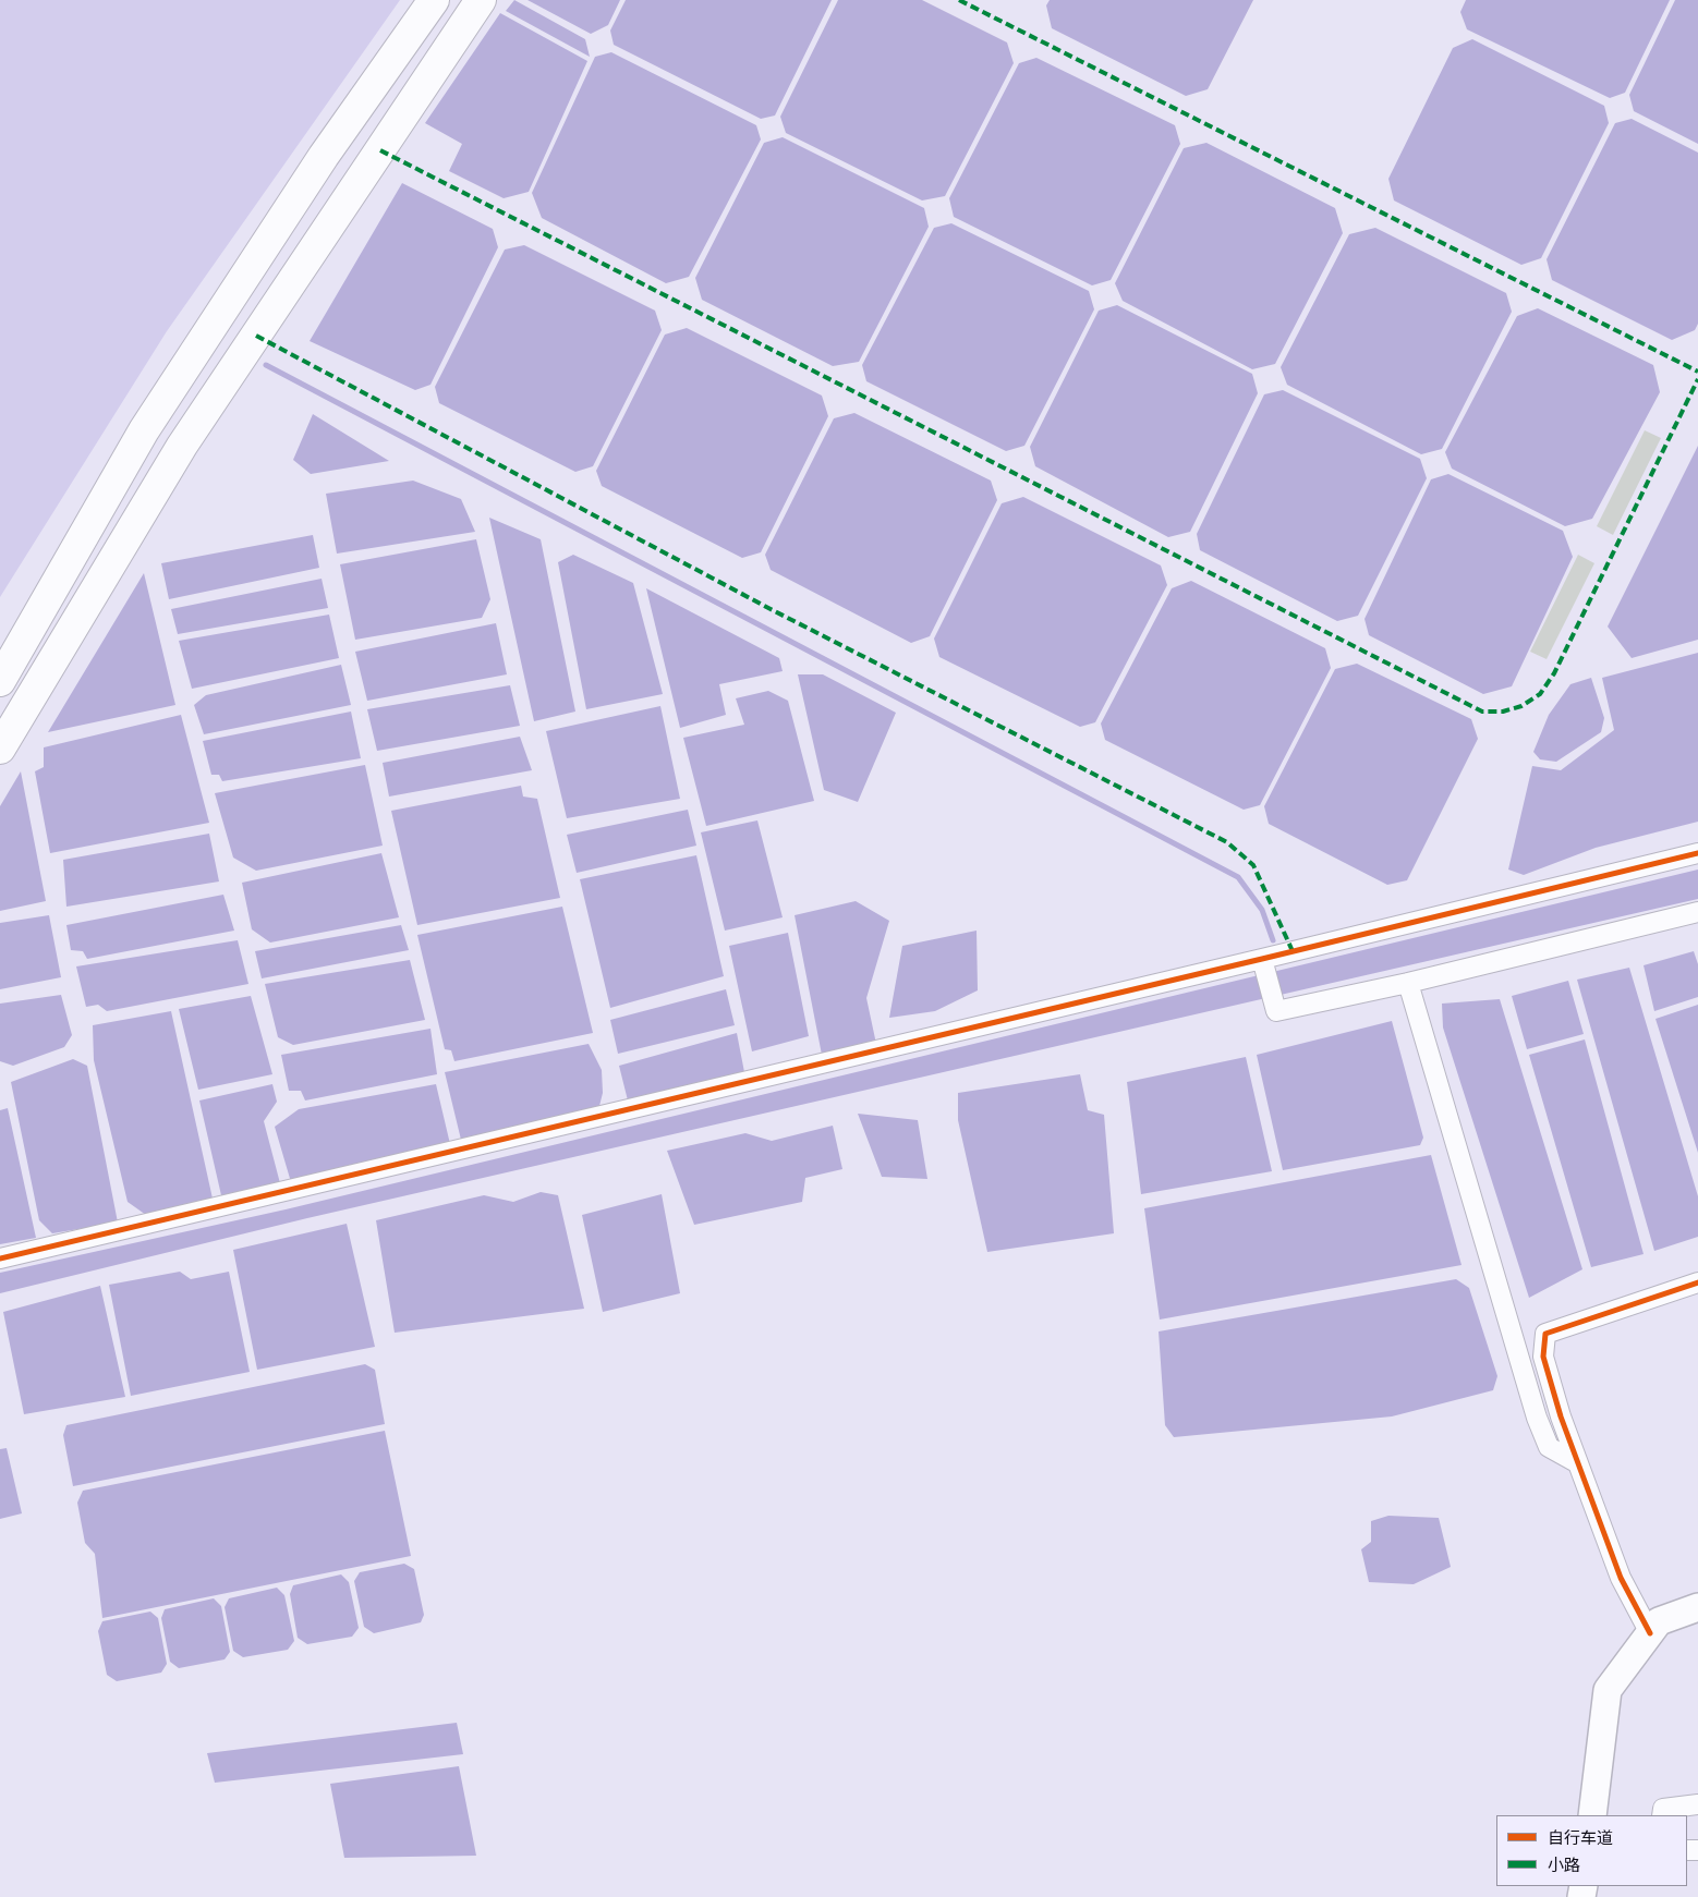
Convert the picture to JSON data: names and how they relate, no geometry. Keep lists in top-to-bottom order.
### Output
{
  "legend": ["自行车道", "小路"]
}
